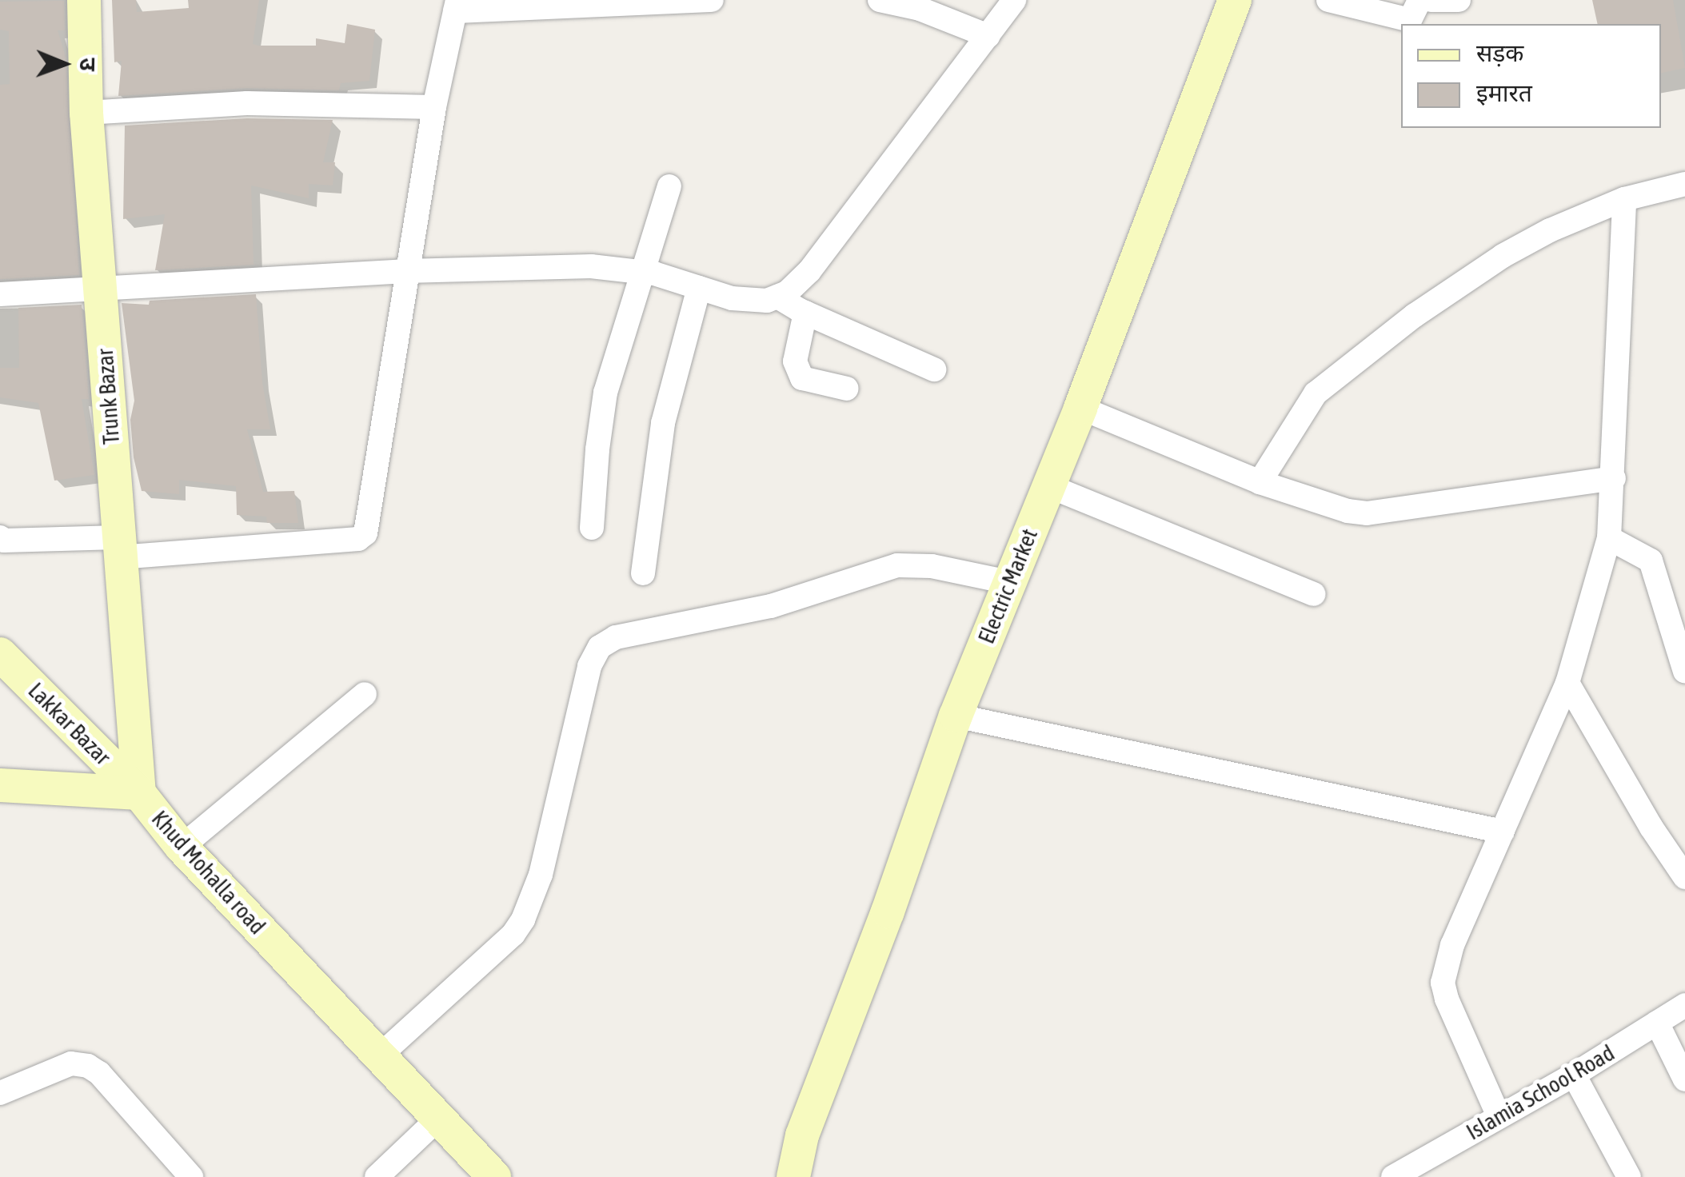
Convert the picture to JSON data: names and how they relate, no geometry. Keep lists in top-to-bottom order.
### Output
{
  "streets": {
    "street": [
      "Trunk Bazar",
      "Electric Market",
      "Lakkar Bazar",
      "Khud Mohalla road",
      "Islamia School Road"
    ]
  },
  "crossings": [
    ["Trunk Bazar", "Lakkar Bazar"],
    ["Trunk Bazar", "Khud Mohalla road"],
    ["Lakkar Bazar", "Khud Mohalla road"]
  ],
  "legend": ["सड़क", "इमारत"],
  "north": "right"
}
